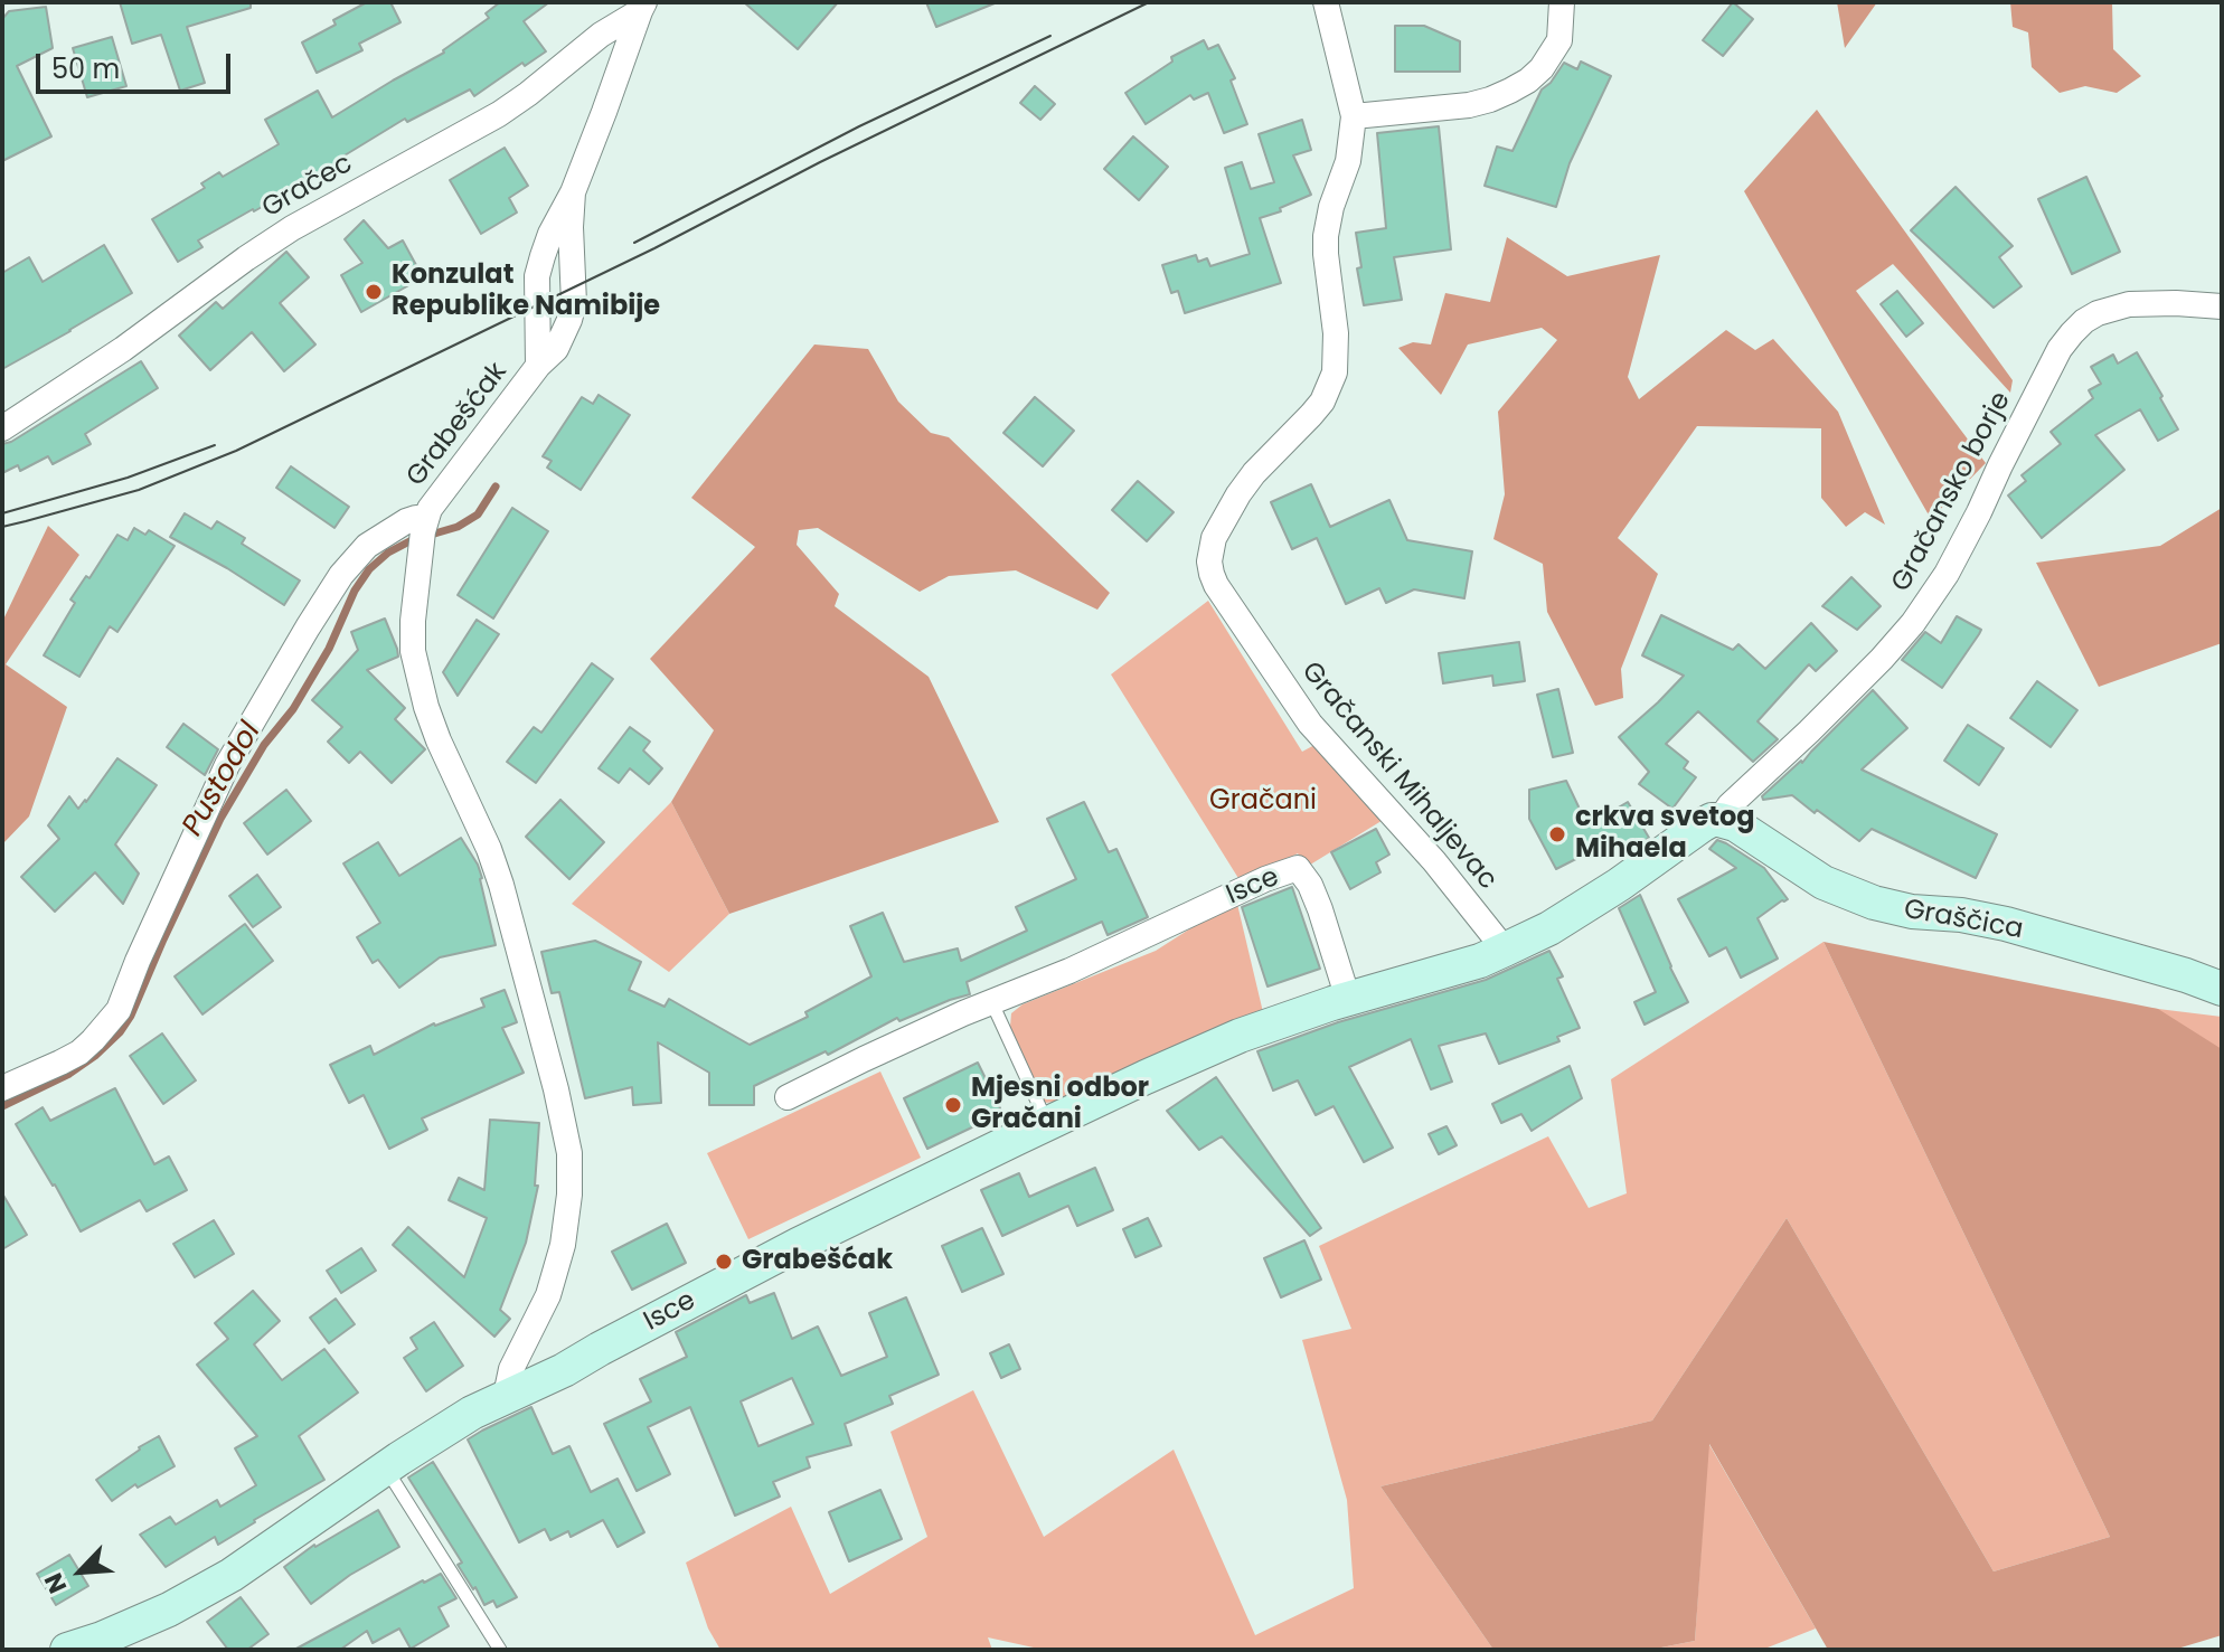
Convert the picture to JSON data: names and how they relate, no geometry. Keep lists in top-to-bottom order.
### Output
{
  "streets": {
    "street": [
      "Gračec",
      "Grabešćak",
      "Gračansko borje",
      "Gračanski Mihaljevac",
      "Isce",
      "Graščica"
    ]
  },
  "crossings": [
    ["Gračec", "Grabešćak"],
    ["Grabešćak", "Isce"],
    ["Gračansko borje", "Isce"],
    ["Gračansko borje", "Graščica"],
    ["Gračanski Mihaljevac", "Isce"],
    ["Isce", "Graščica"]
  ],
  "water": ["Pustodol"],
  "parks": ["Gračani"],
  "places": [
    "Konzulat Republike Namibije",
    "crkva svetog Mihaela",
    "Mjesni odbor Gračani",
    "Grabešćak"
  ],
  "scale_bar": "50 m",
  "north": "bottom left"
}
